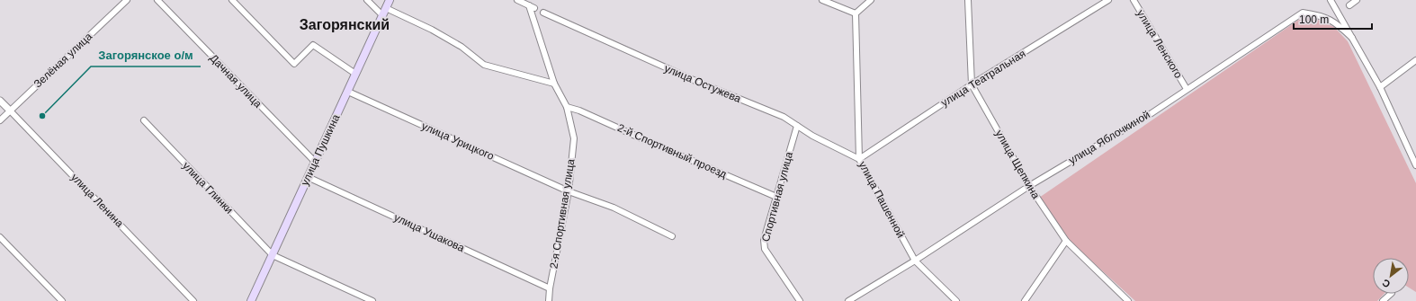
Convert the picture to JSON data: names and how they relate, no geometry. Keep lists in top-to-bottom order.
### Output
{
  "streets": {
    "main road": ["улица Пушкина"],
    "street": [
      "улица Ленского",
      "Зелёная улица",
      "улица Театральная",
      "Дачная улица",
      "улица Остужева",
      "улица Яблочкиной",
      "улица Урицкого",
      "2-й Спортивный проезд",
      "улица Щепкина",
      "улица Глинки",
      "Спортивная улица",
      "улица Пашенной",
      "улица Ленина",
      "2-я Спортивная улица",
      "улица Ушакова"
    ]
  },
  "crossings": [
    ["улица Ленского", "улица Яблочкиной"],
    ["Зелёная улица", "улица Ленина"],
    ["улица Театральная", "улица Остужева"],
    ["улица Театральная", "улица Щепкина"],
    ["улица Театральная", "улица Пашенной"],
    ["Дачная улица", "улица Пушкина"],
    ["улица Остужева", "Спортивная улица"],
    ["улица Остужева", "улица Пашенной"],
    ["улица Яблочкиной", "улица Щепкина"],
    ["улица Яблочкиной", "улица Пашенной"],
    ["улица Урицкого", "улица Пушкина"],
    ["улица Урицкого", "2-я Спортивная улица"],
    ["улица Пушкина", "улица Глинки"],
    ["улица Пушкина", "улица Ушакова"],
    ["2-й Спортивный проезд", "Спортивная улица"],
    ["2-й Спортивный проезд", "2-я Спортивная улица"],
    ["2-я Спортивная улица", "улица Ушакова"]
  ],
  "districts": ["Загорянский"],
  "places": ["Загорянское о/м"],
  "scale_bar": "100 m",
  "north": "bottom left"
}
